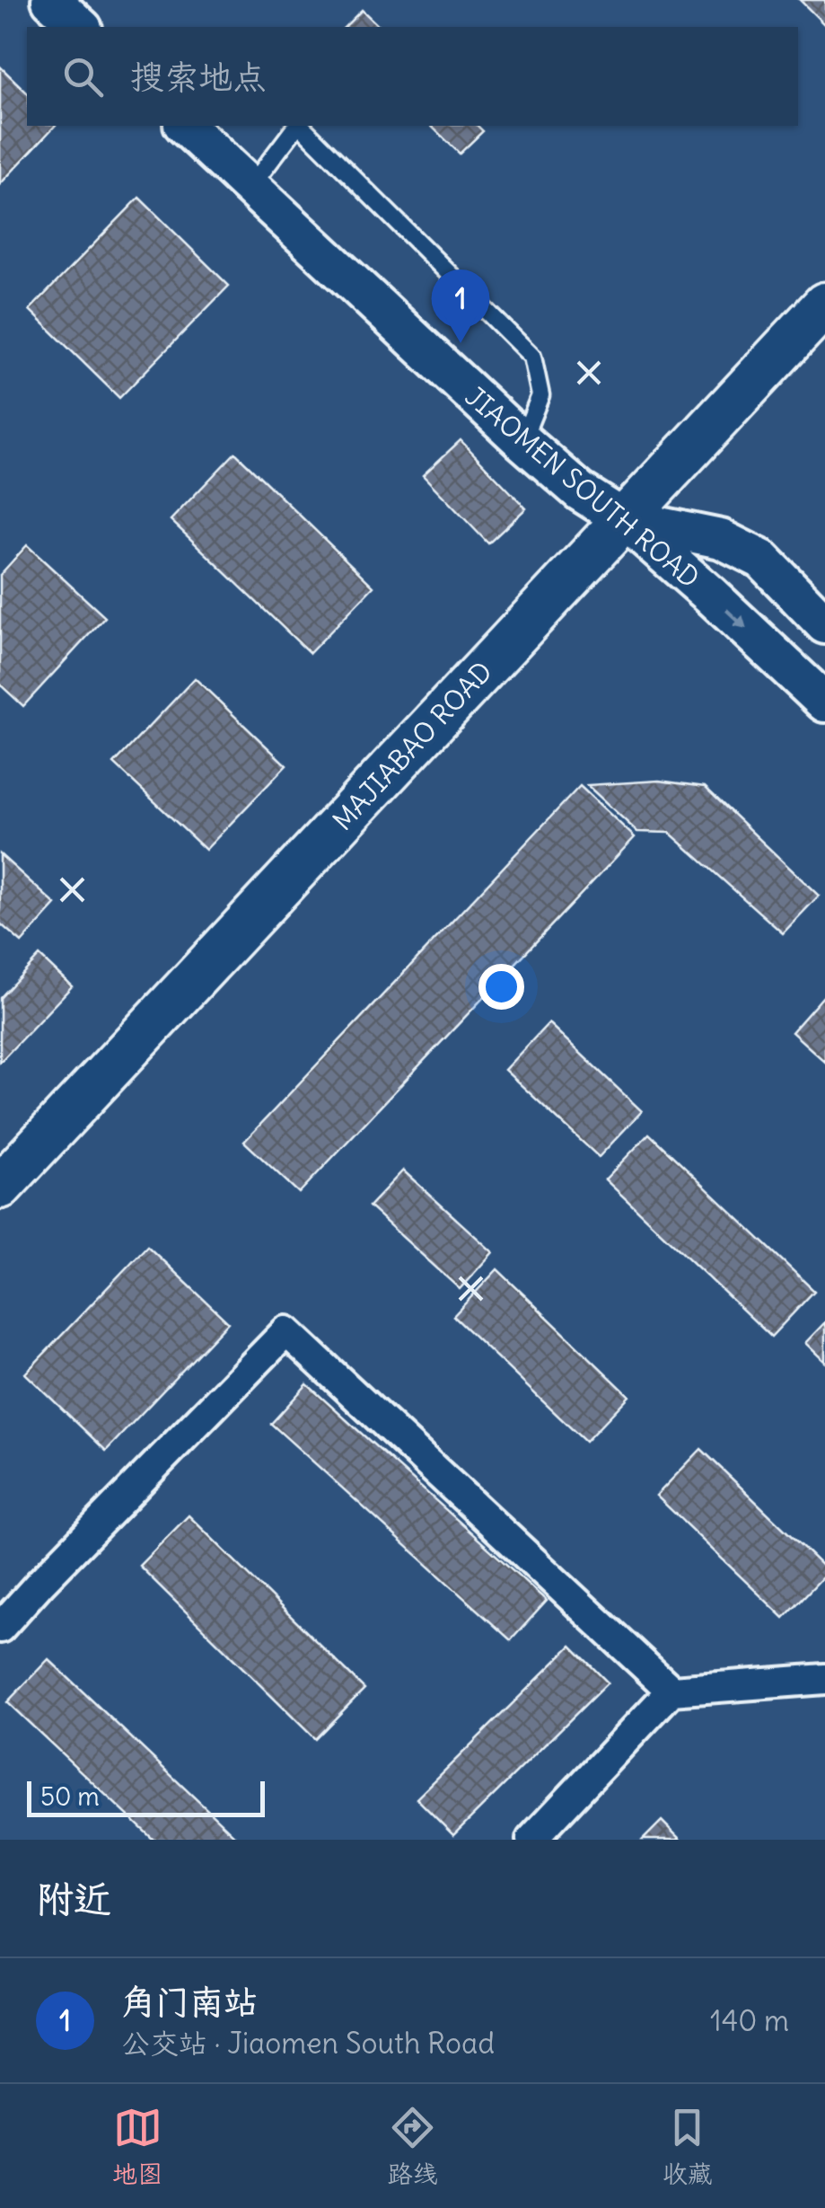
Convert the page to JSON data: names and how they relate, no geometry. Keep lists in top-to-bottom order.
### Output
{
  "streets": {
    "main road": ["MAJIABAO ROAD"],
    "street": ["JIAOMEN SOUTH ROAD"]
  },
  "crossings": [
    ["JIAOMEN SOUTH ROAD", "MAJIABAO ROAD"]
  ],
  "scale_bar": "50 m",
  "page": {
    "search": "搜索地点",
    "pins": "1",
    "scale": "50 m",
    "heading": "附近",
    "list": [
      {
        "mark": "1",
        "name": "角门南站",
        "note": "公交站 · Jiaomen South Road",
        "value": "140 m"
      }
    ],
    "nav": ["地图", "路线", "收藏"]
  }
}
